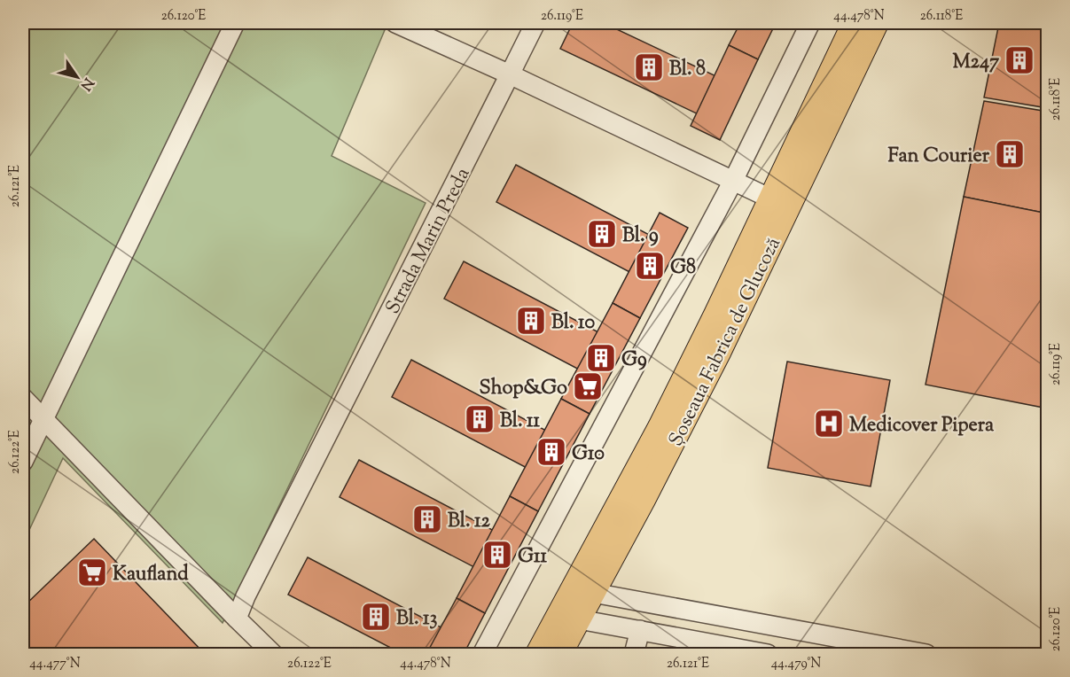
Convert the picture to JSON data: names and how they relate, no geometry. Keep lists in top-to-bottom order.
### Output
{
  "streets": {
    "main road": ["Șoseaua Fabrica de Glucoză"],
    "street": ["Strada Marin Preda"]
  },
  "places": {
    "building": [
      "M247",
      "Bl. 8",
      "Fan Courier",
      "Bl. 9",
      "G8",
      "Bl. 10",
      "G9",
      "Bl. 11",
      "G10",
      "Bl. 12",
      "G11",
      "Bl. 13"
    ],
    "supermarket": ["Shop&Go", "Kaufland"],
    "hospital": ["Medicover Pipera"]
  },
  "north": "bottom right",
  "coordinates": [
    "26.120°E",
    "26.119°E",
    "44.478°N",
    "26.118°E",
    "26.121°E",
    "26.122°E",
    "44.477°N",
    "44.479°N"
  ]
}
